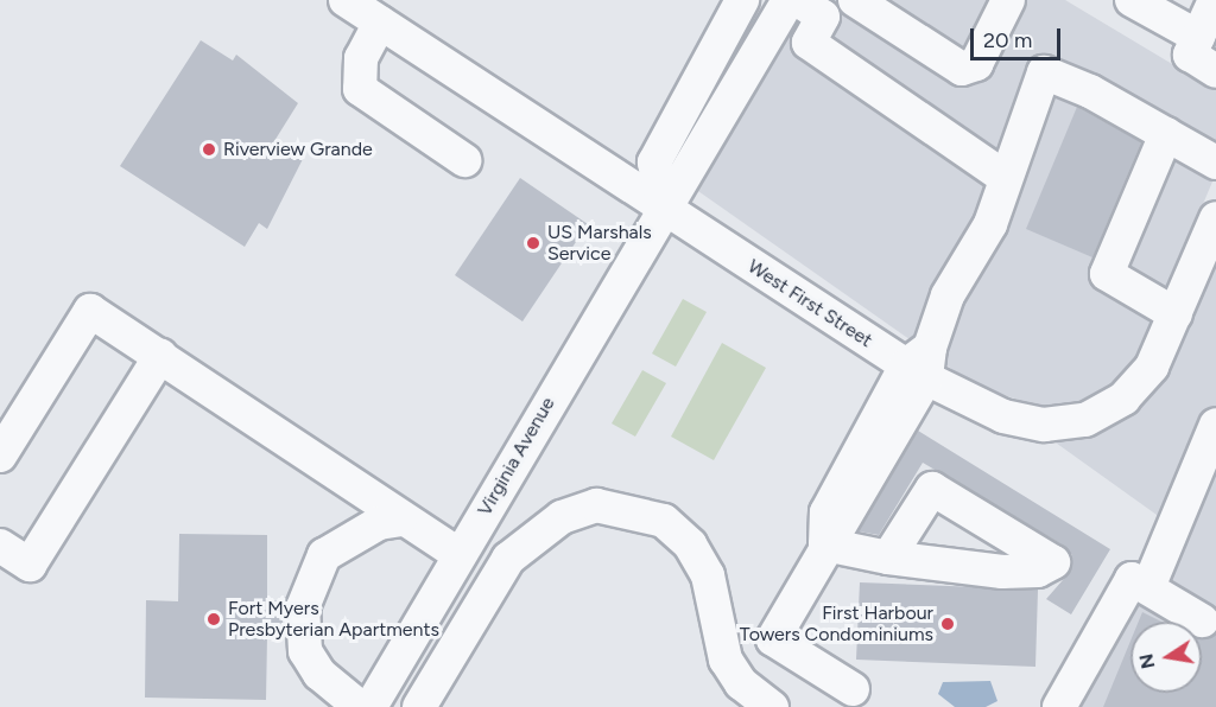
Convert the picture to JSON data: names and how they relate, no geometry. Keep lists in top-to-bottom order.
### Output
{
  "streets": {
    "street": ["West First Street", "Virginia Avenue"]
  },
  "crossings": [
    ["West First Street", "Virginia Avenue"]
  ],
  "places": [
    "Riverview Grande",
    "US Marshals Service",
    "Fort Myers Presbyterian Apartments",
    "First Harbour Towers Condominiums"
  ],
  "scale_bar": "20 m",
  "north": "left"
}
